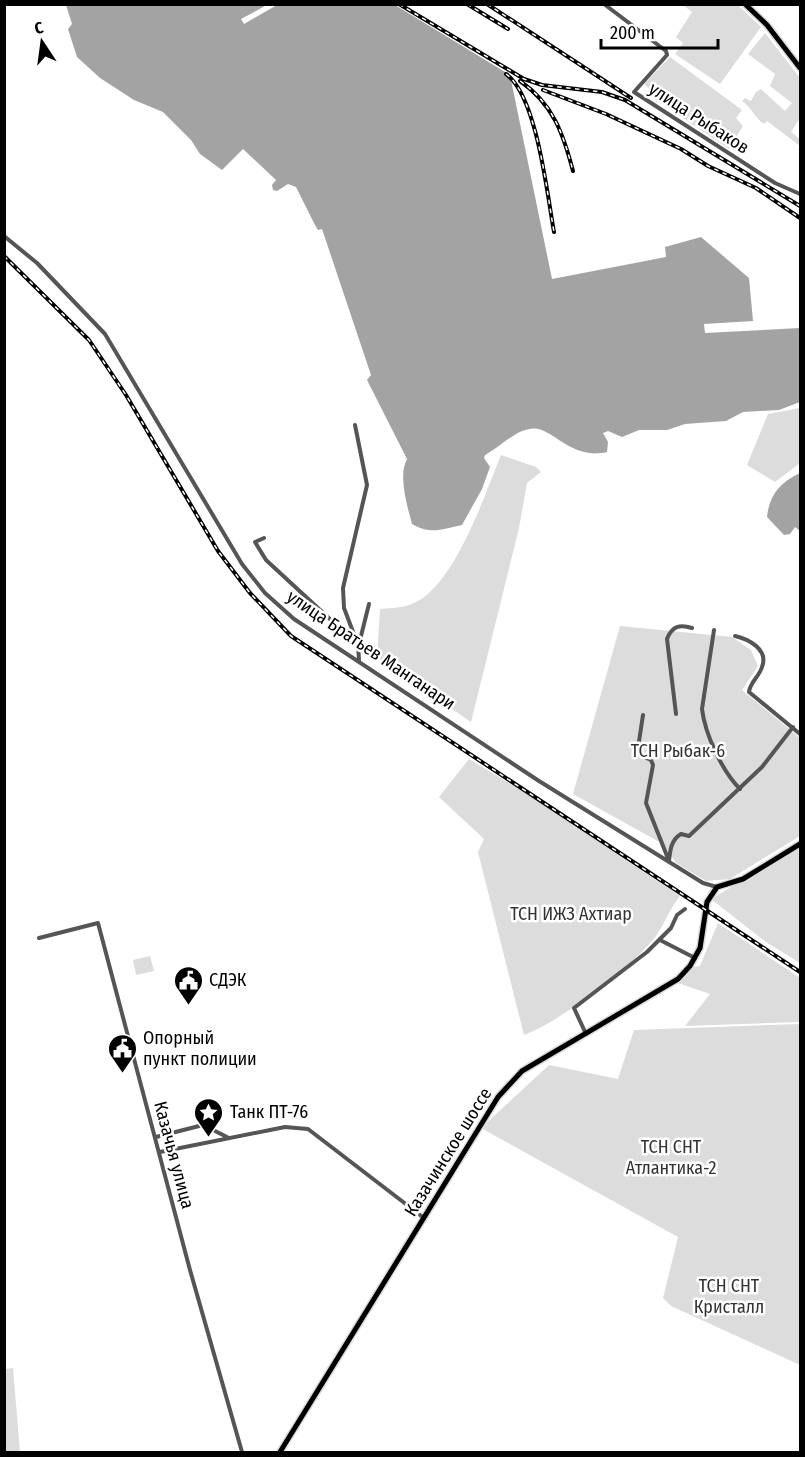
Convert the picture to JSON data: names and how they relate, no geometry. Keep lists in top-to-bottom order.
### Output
{
  "streets": {
    "main road": ["Казачинское шоссе"],
    "street": ["улица Рыбаков", "улица Братьев Манганари", "Казачья улица"]
  },
  "crossings": [
    ["улица Братьев Манганари", "Казачинское шоссе"]
  ],
  "parks": [
    "ТСН Рыбак-6",
    "ТСН ИЖЗ Ахтиар",
    "ТСН СНТ Атлантика-2",
    "ТСН СНТ Кристалл"
  ],
  "places": {
    "public building": ["СДЭК", "Опорный пункт полиции"],
    "place": ["Танк ПТ-76"]
  },
  "scale_bar": "200 m",
  "north": "top"
}
